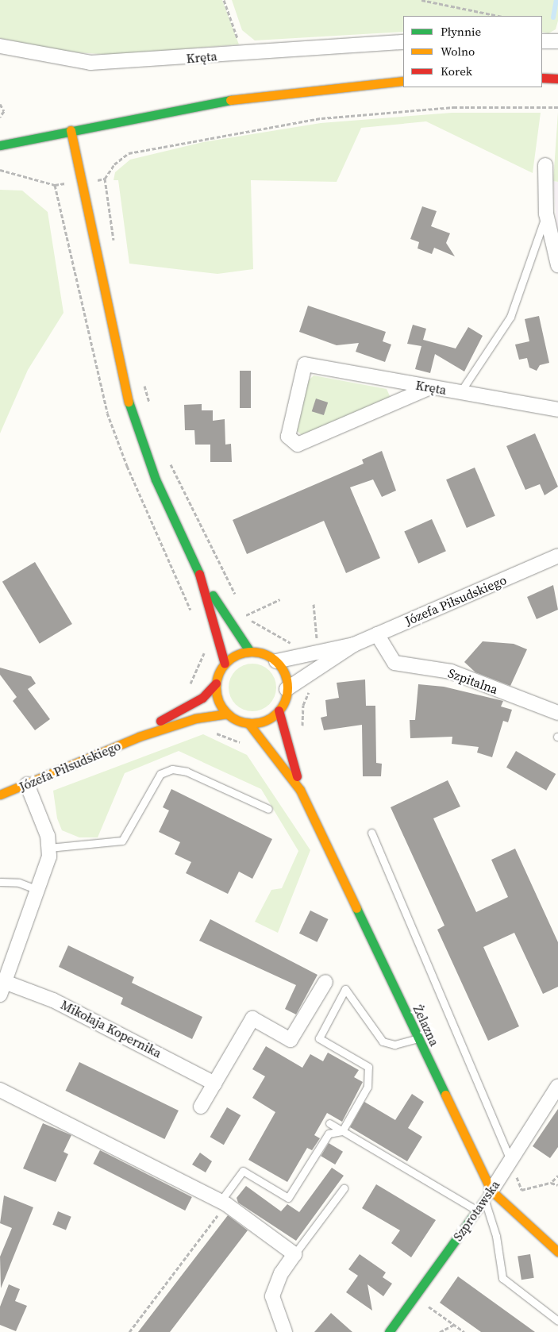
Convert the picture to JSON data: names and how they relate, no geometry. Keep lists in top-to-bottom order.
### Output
{
  "streets": {
    "street": [
      "Kręta",
      "Józefa Piłsudskiego",
      "Szpitalna",
      "Żelazna",
      "Mikołaja Kopernika",
      "Szprotawska"
    ]
  },
  "crossings": [
    ["Józefa Piłsudskiego", "Szpitalna"],
    ["Żelazna", "Szprotawska"]
  ],
  "legend": ["Płynnie", "Wolno", "Korek"]
}
